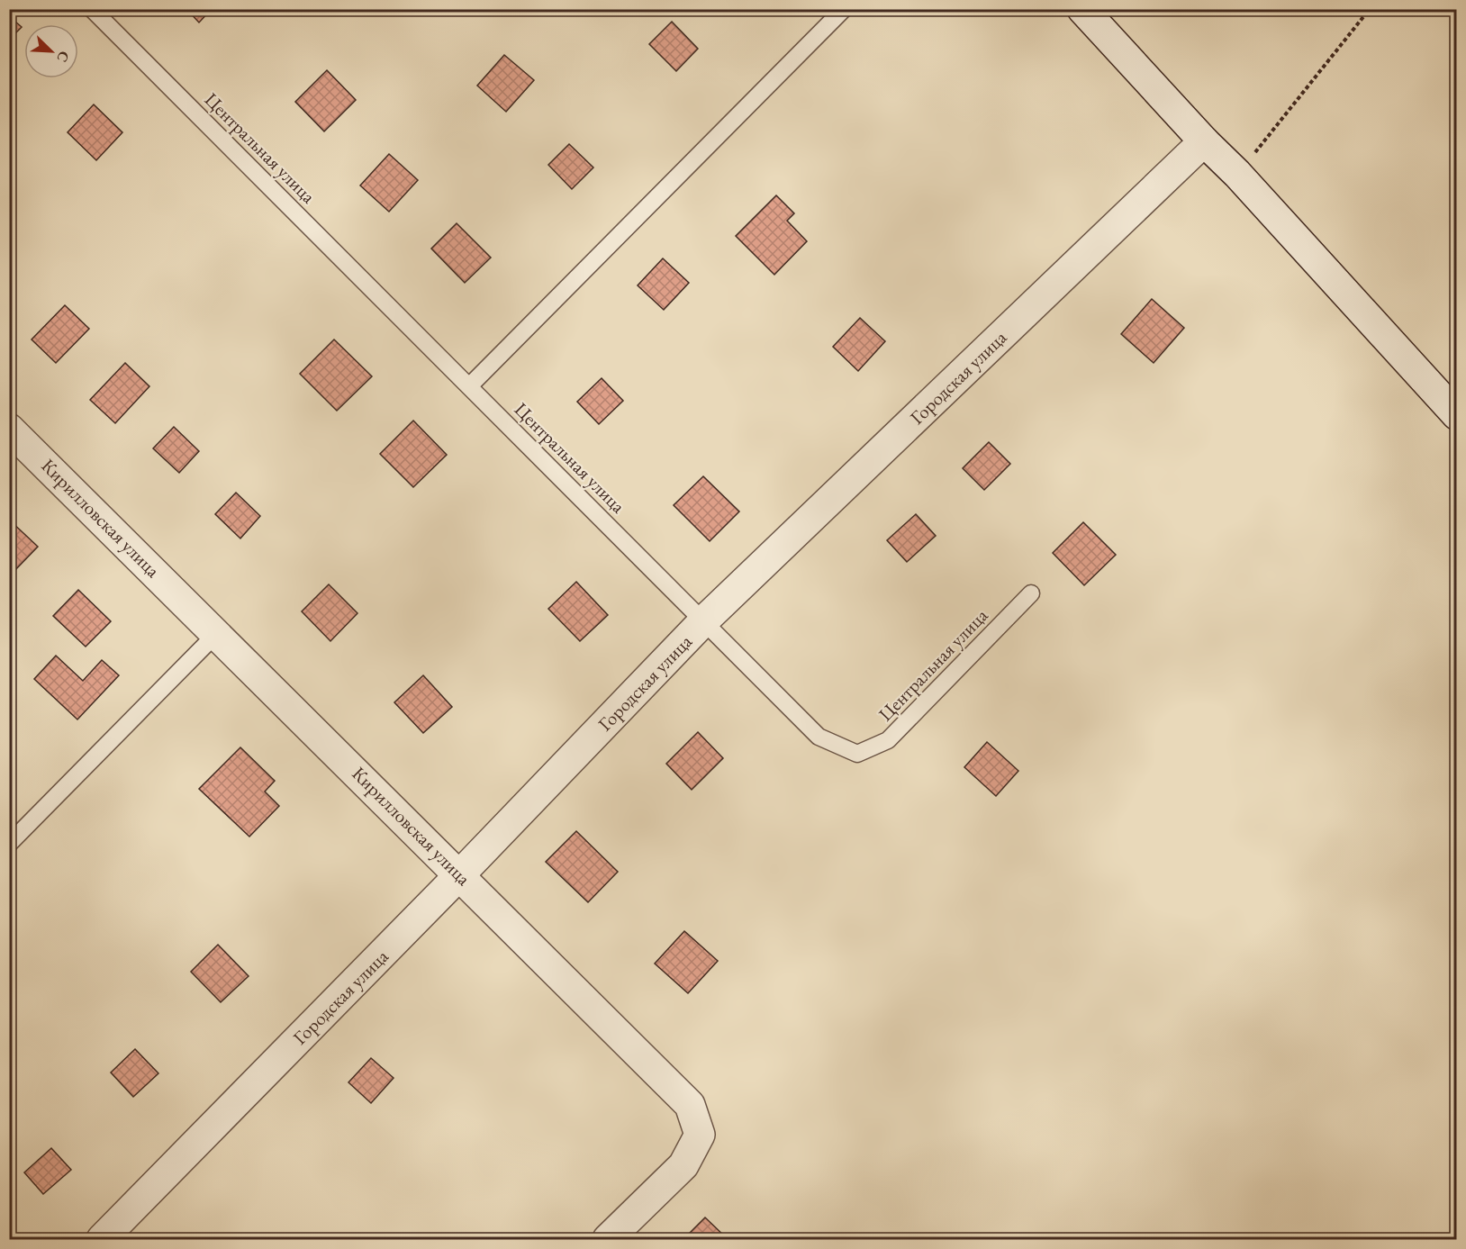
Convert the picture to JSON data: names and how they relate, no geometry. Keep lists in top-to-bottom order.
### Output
{
  "streets": {
    "street": ["Городская улица", "Кирилловская улица"],
    "lane": ["Центральная улица"]
  },
  "crossings": [
    ["Центральная улица", "Городская улица"],
    ["Городская улица", "Кирилловская улица"]
  ],
  "north": "bottom right"
}
